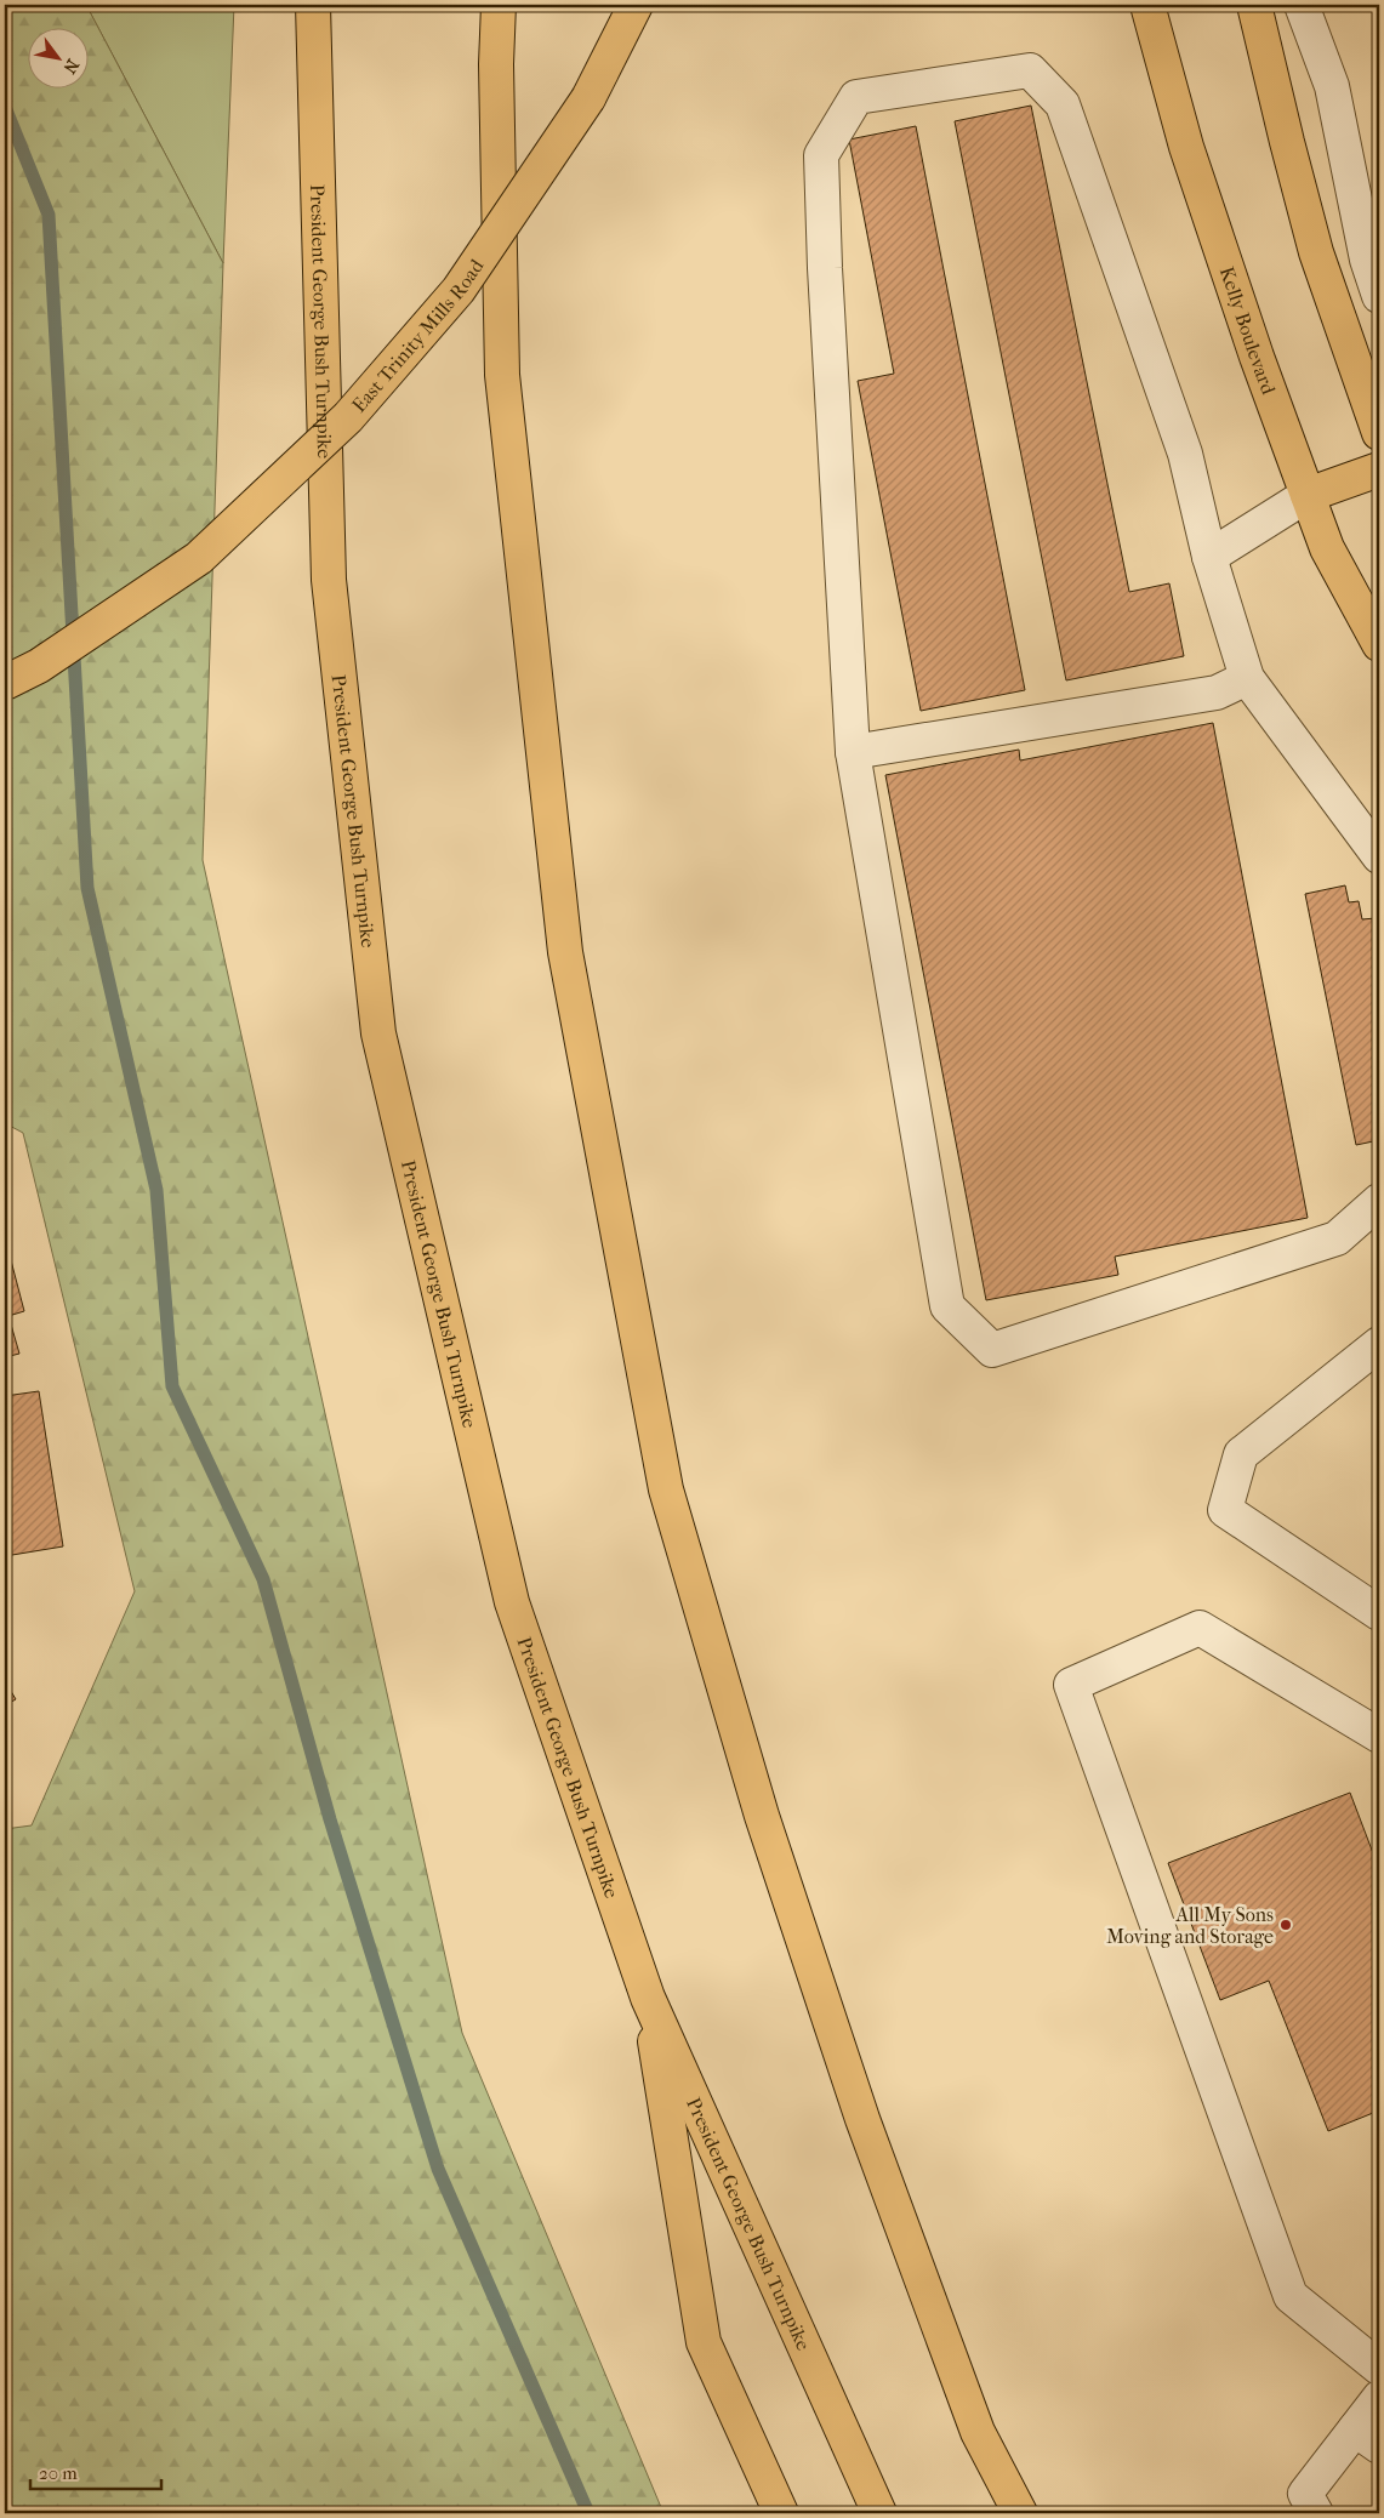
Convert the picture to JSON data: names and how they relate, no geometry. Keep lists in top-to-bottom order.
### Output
{
  "streets": {
    "main road": ["President George Bush Turnpike", "Kelly Boulevard", "East Trinity Mills Road"]
  },
  "places": ["All My Sons Moving and Storage"],
  "scale_bar": "20 m",
  "north": "bottom right"
}
